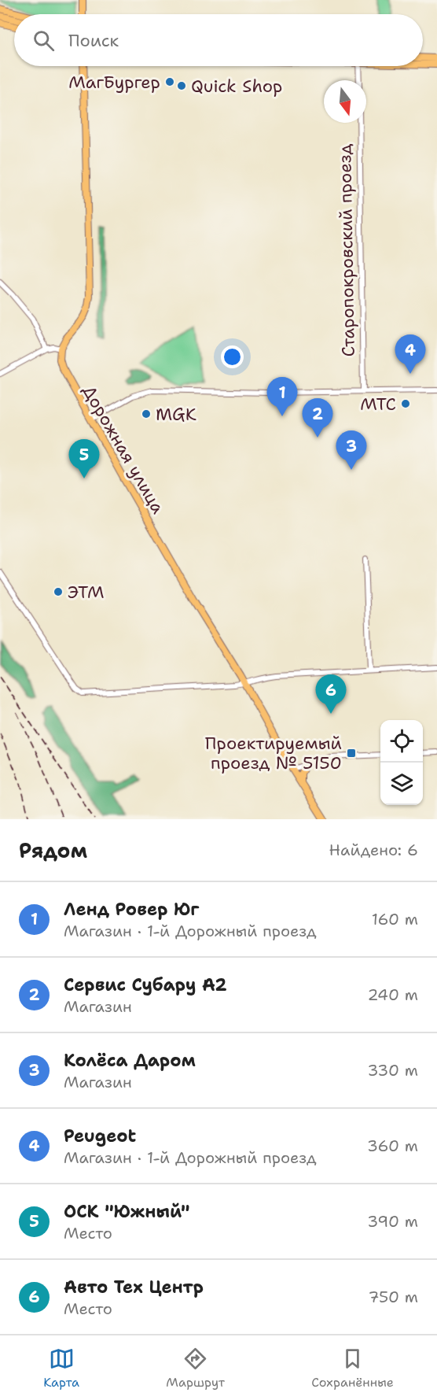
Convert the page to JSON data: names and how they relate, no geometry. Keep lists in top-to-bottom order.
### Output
{
  "streets": {
    "main road": ["Дорожная улица"],
    "street": ["Старопокровский проезд"]
  },
  "places": {
    "other": [
      "МагБургер",
      "Quick Shop",
      "МТС",
      "MGK",
      "ЭТМ"
    ],
    "transit": ["Проектируемый проезд № 5150"]
  },
  "north": "bottom",
  "page": {
    "search": "Поиск",
    "pins": [
      "4",
      "1",
      "2",
      "3",
      "5",
      "6"
    ],
    "heading": ["Рядом", "Найдено: 6"],
    "list": [
      {
        "mark": "1",
        "name": "Ленд Ровер Юг",
        "note": "Магазин · 1-й Дорожный проезд",
        "value": "160 m"
      },
      {
        "mark": "2",
        "name": "Сервис Субару А2",
        "note": "Магазин",
        "value": "240 m"
      },
      {
        "mark": "3",
        "name": "Колёса Даром",
        "note": "Магазин",
        "value": "330 m"
      },
      {
        "mark": "4",
        "name": "Peugeot",
        "note": "Магазин · 1-й Дорожный проезд",
        "value": "360 m"
      },
      {
        "mark": "5",
        "name": "ОСК \"Южный\"",
        "note": "Место",
        "value": "390 m"
      },
      {
        "mark": "6",
        "name": "Авто Тех Центр",
        "note": "Место",
        "value": "750 m"
      }
    ],
    "nav": ["Карта", "Маршрут", "Сохранённые"]
  }
}
